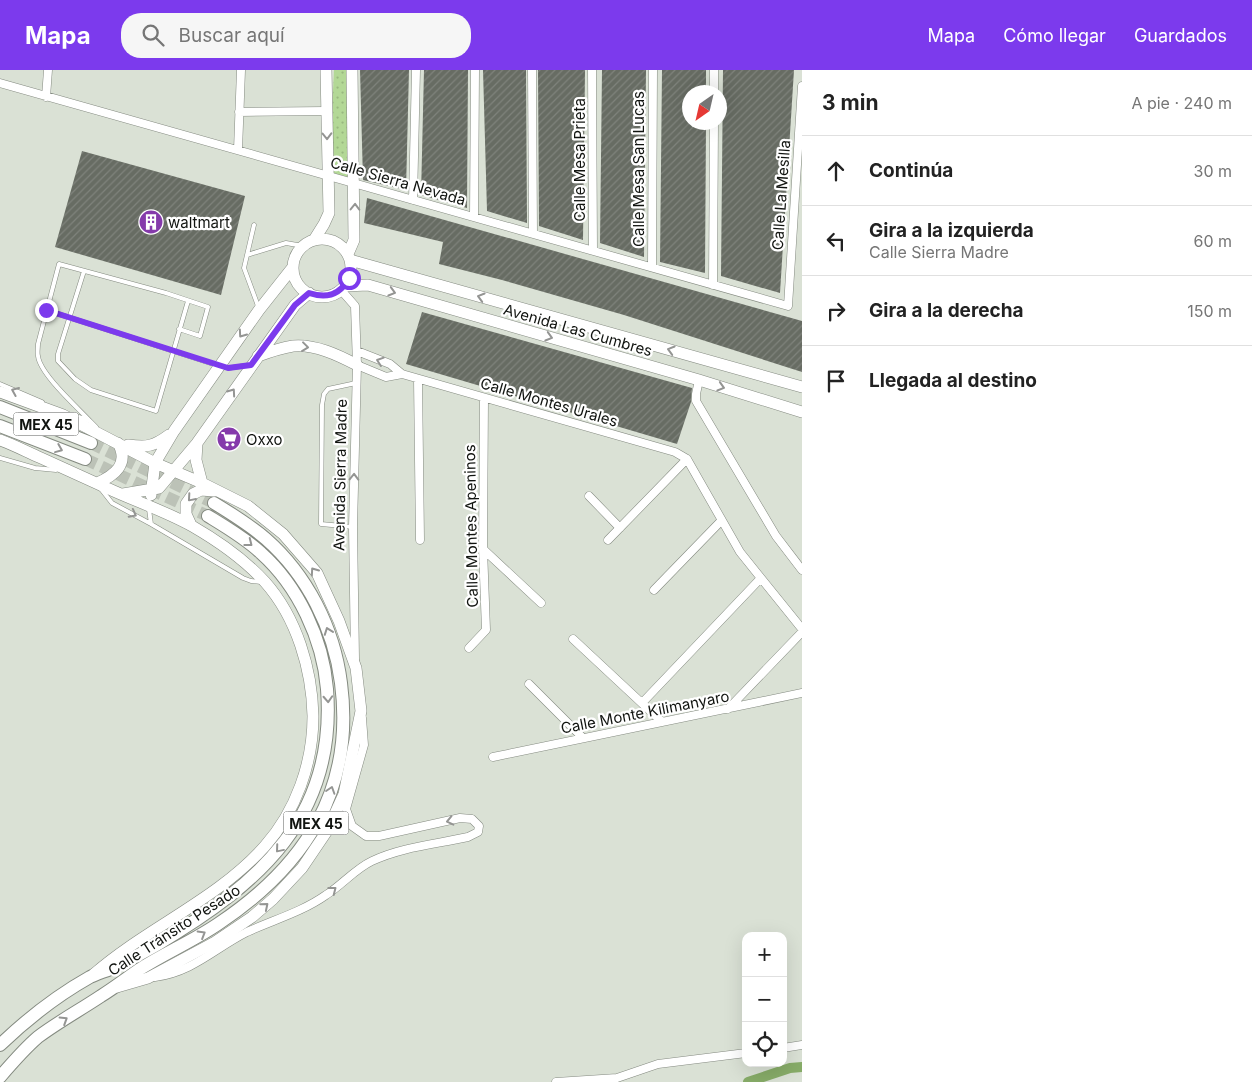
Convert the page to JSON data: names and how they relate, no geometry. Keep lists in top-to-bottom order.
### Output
{
  "streets": {
    "main road": ["MEX 45", "Calle Tránsito Pesado"],
    "street": [
      "Calle Mesa Prieta",
      "Calle Mesa San Lucas",
      "Calle Sierra Nevada",
      "Calle La Mesilla",
      "Avenida Las Cumbres",
      "Calle Montes Urales",
      "Avenida Sierra Madre",
      "Calle Montes Apeninos",
      "Calle Monte Kilimanyaro"
    ]
  },
  "crossings": [
    ["Calle Mesa Prieta", "Calle Sierra Nevada"],
    ["Calle Mesa San Lucas", "Calle Sierra Nevada"],
    ["Calle Sierra Nevada", "Calle La Mesilla"],
    ["Avenida Las Cumbres", "Avenida Sierra Madre"],
    ["Calle Montes Urales", "Avenida Sierra Madre"],
    ["Calle Montes Urales", "Calle Montes Apeninos"]
  ],
  "places": {
    "building": ["waltmart"],
    "supermarket": ["Oxxo"]
  },
  "north": "bottom left",
  "page": {
    "header": "Mapa",
    "search": "Buscar aquí",
    "nav": ["Mapa", "Cómo llegar", "Guardados"],
    "heading": ["3 min", "A pie · 240 m"],
    "list": [
      ["Continúa", "30 m"],
      ["Gira a la izquierda", "Calle Sierra Madre", "60 m"],
      ["Gira a la derecha", "150 m"],
      "Llegada al destino"
    ],
    "map_buttons": ["+", "−"]
  }
}
